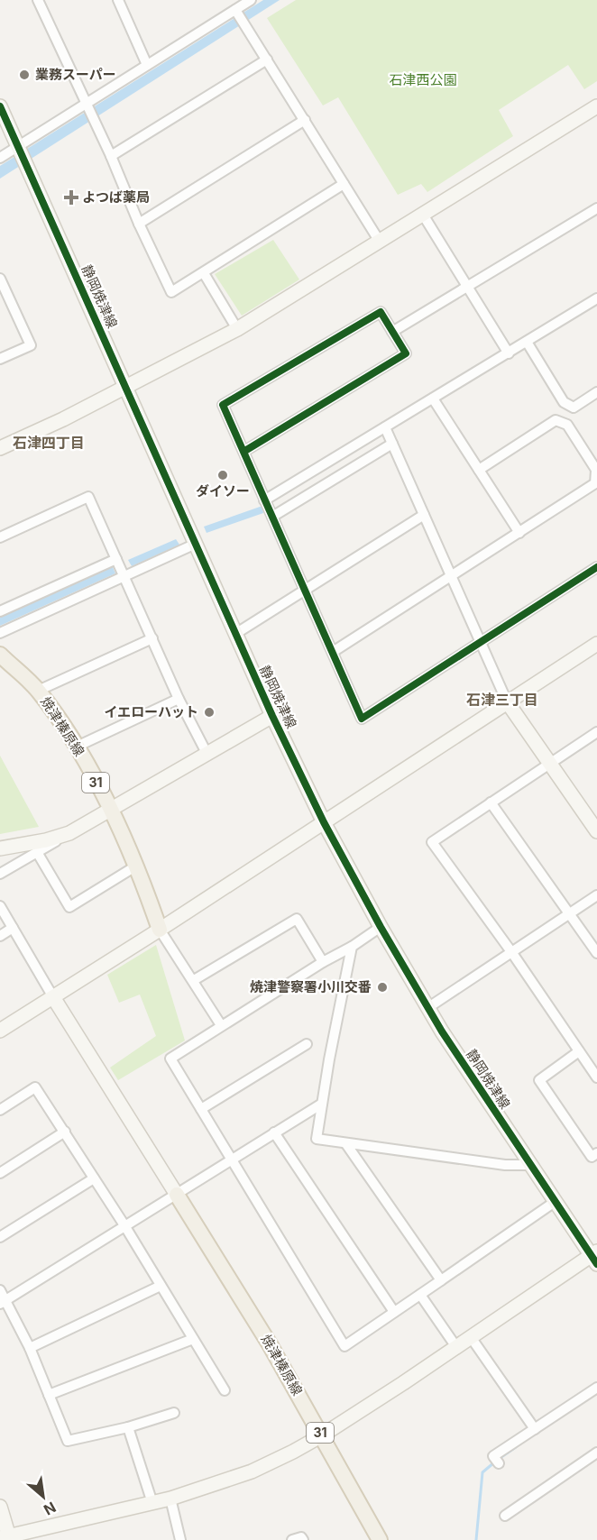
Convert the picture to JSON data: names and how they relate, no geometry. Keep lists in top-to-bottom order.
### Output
{
  "streets": {
    "main road": ["焼津榛原線", "31"],
    "street": ["静岡焼津線"]
  },
  "districts": ["石津四丁目", "石津三丁目"],
  "parks": ["石津西公園"],
  "places": {
    "other": [
      "業務スーパー",
      "ダイソー",
      "イエローハット",
      "焼津警察署小川交番"
    ],
    "health": ["よつば薬局"]
  },
  "north": "bottom right"
}
